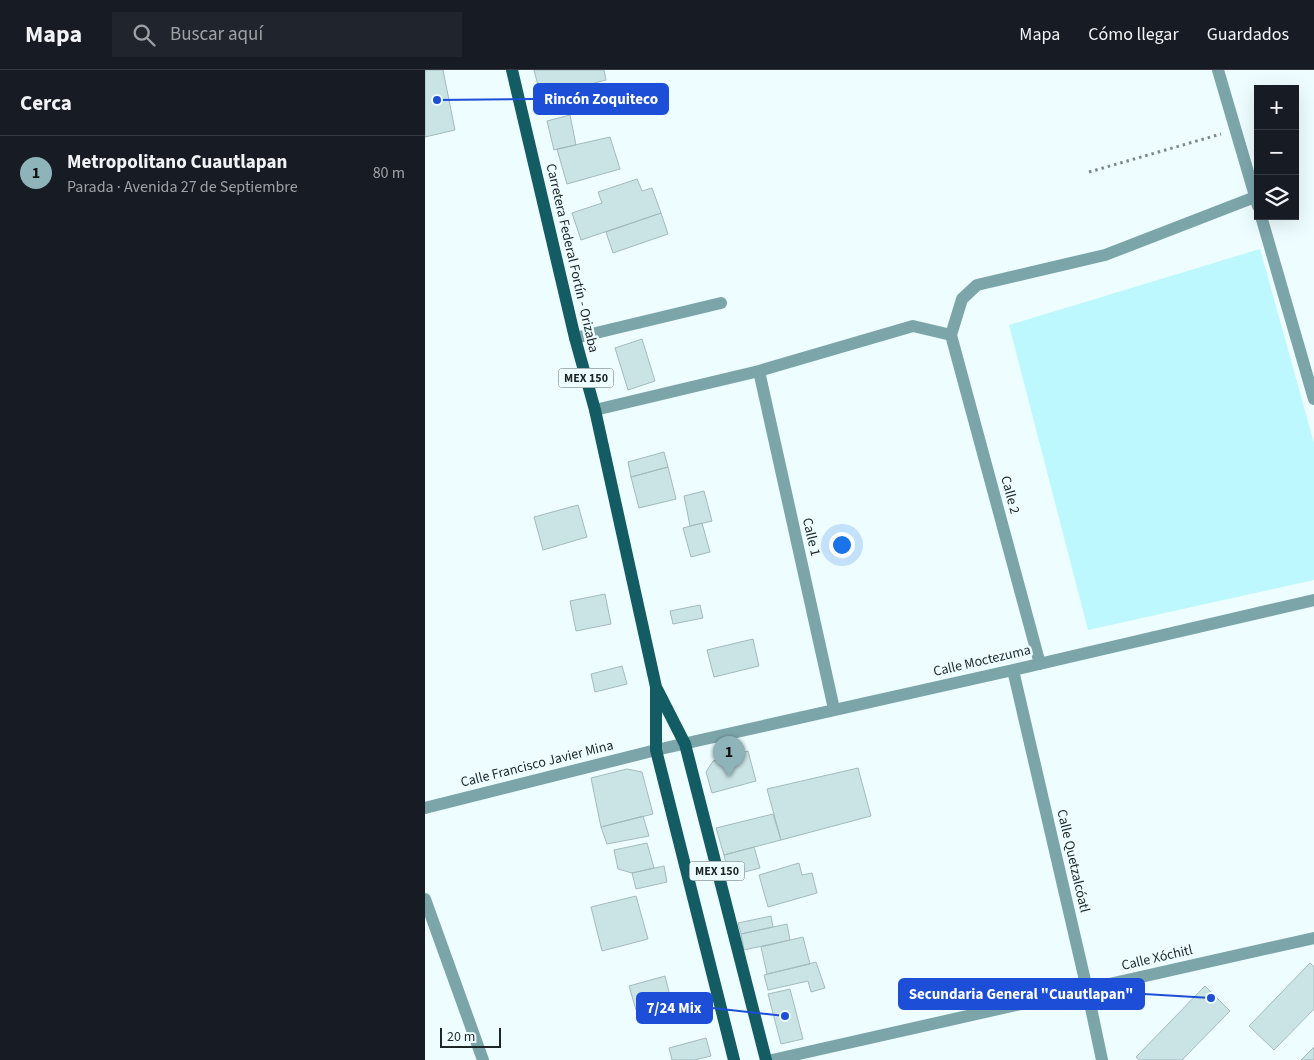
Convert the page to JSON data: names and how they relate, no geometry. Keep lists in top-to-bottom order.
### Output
{
  "streets": {
    "main road": ["Carretera Federal Fortín - Orizaba", "MEX 150"],
    "street": [
      "Calle 2",
      "Calle 1",
      "Calle Moctezuma",
      "Calle Francisco Javier Mina",
      "Calle Quetzalcóatl",
      "Calle Xóchitl"
    ]
  },
  "crossings": [
    ["Carretera Federal Fortín - Orizaba", "MEX 150"],
    ["MEX 150", "Calle Moctezuma"],
    ["MEX 150", "Calle Francisco Javier Mina"],
    ["Calle 2", "Calle Moctezuma"],
    ["Calle 1", "Calle Moctezuma"],
    ["Calle Moctezuma", "Calle Francisco Javier Mina"],
    ["Calle Moctezuma", "Calle Quetzalcóatl"],
    ["Calle Quetzalcóatl", "Calle Xóchitl"]
  ],
  "places": ["Rincón Zoquiteco", "Secundaria General \"Cuautlapan\"", "7/24 Mix"],
  "scale_bar": "20 m",
  "page": {
    "header": "Mapa",
    "search": "Buscar aquí",
    "nav": ["Mapa", "Cómo llegar", "Guardados"],
    "heading": "Cerca",
    "map_buttons": ["+", "−"],
    "list": [
      {
        "mark": "1",
        "name": "Metropolitano Cuautlapan",
        "note": "Parada · Avenida 27 de Septiembre",
        "value": "80 m"
      }
    ],
    "pins": "1",
    "scale": "20 m"
  }
}
